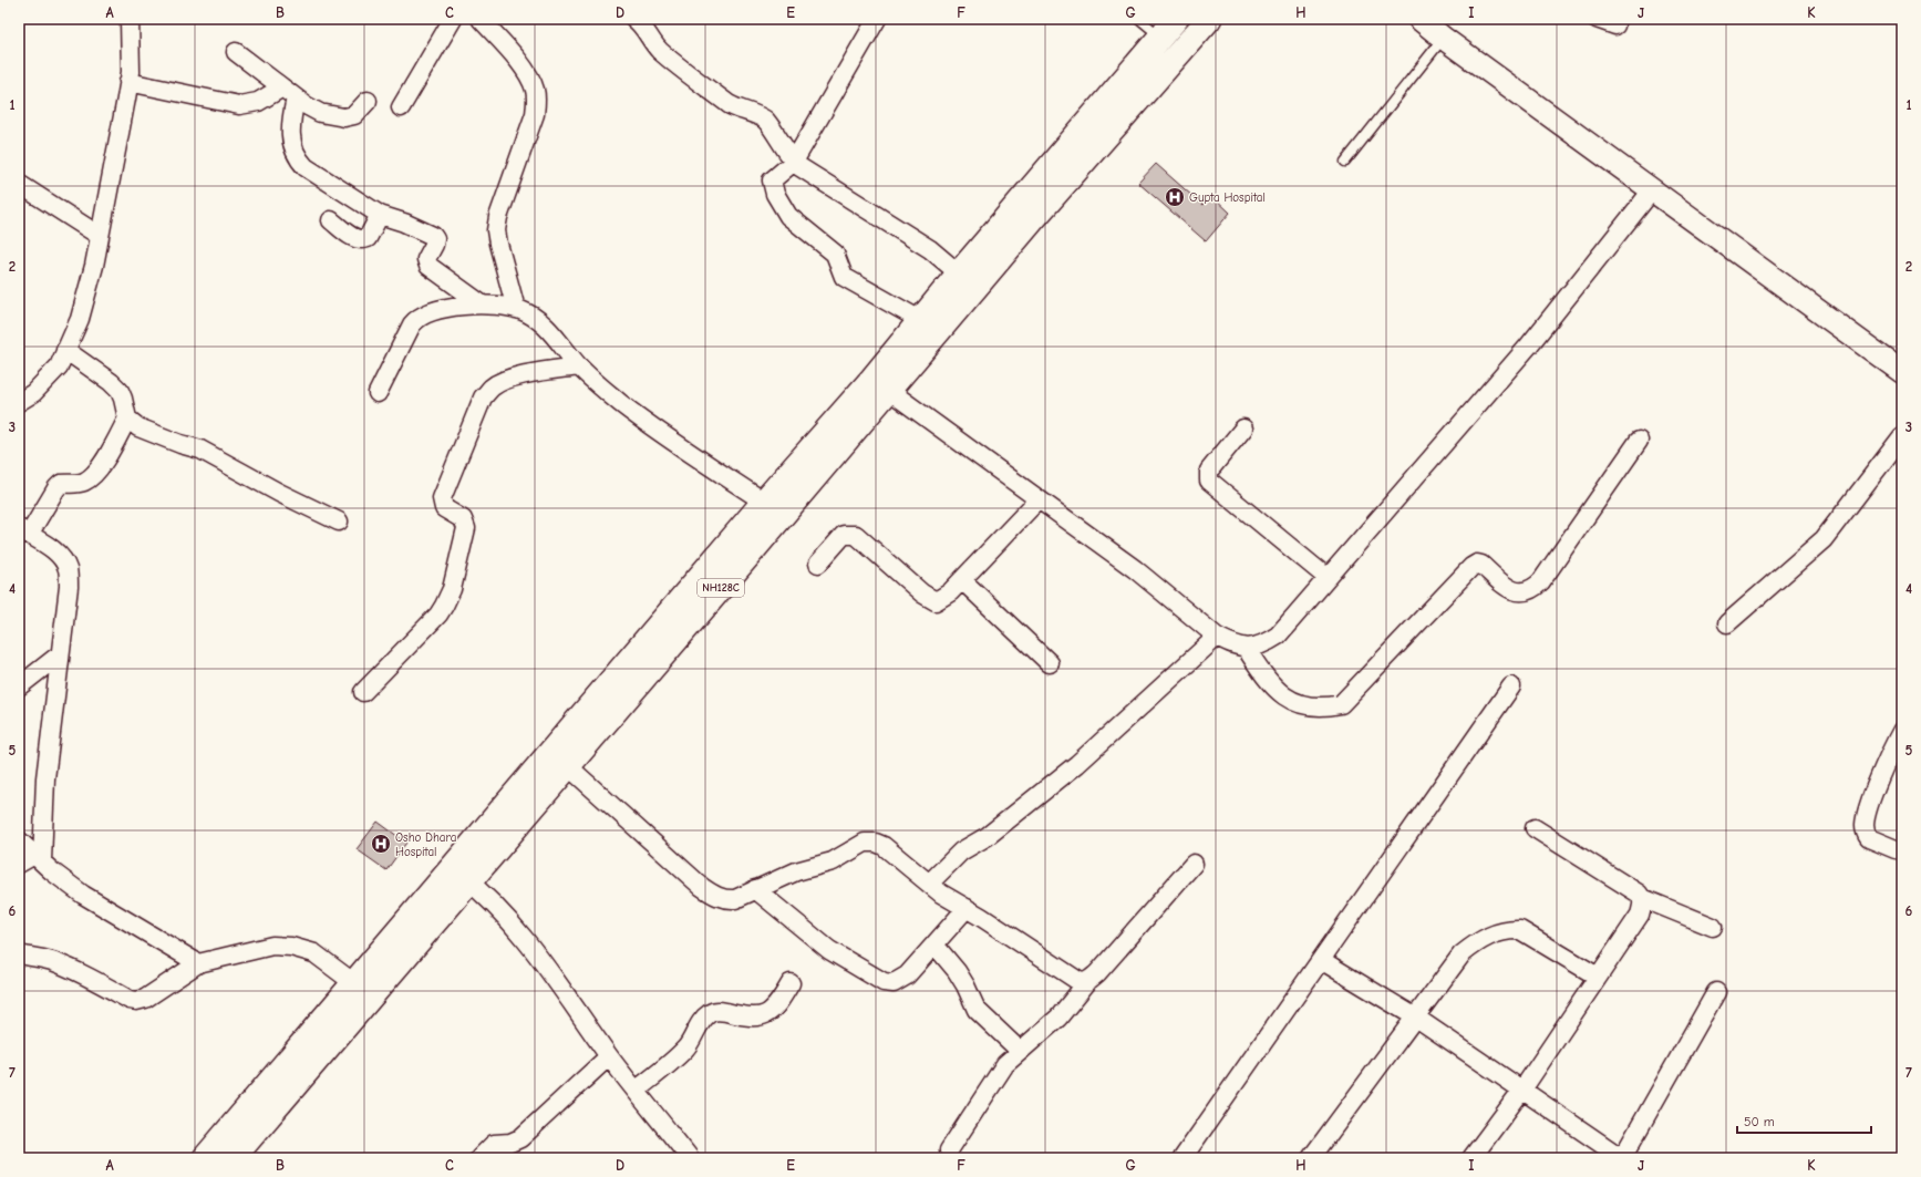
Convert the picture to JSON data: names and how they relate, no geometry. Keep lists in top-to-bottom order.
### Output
{
  "streets": {
    "highway": ["NH128C"]
  },
  "places": {
    "hospital": ["Gupta Hospital", "Osho Dhara Hospital"]
  },
  "scale_bar": "50 m",
  "grid": {
    "columns": [
      "A",
      "B",
      "C",
      "D",
      "E",
      "F",
      "G",
      "H",
      "I",
      "J",
      "K"
    ],
    "rows": [
      "1",
      "2",
      "3",
      "4",
      "5",
      "6",
      "7"
    ]
  }
}
